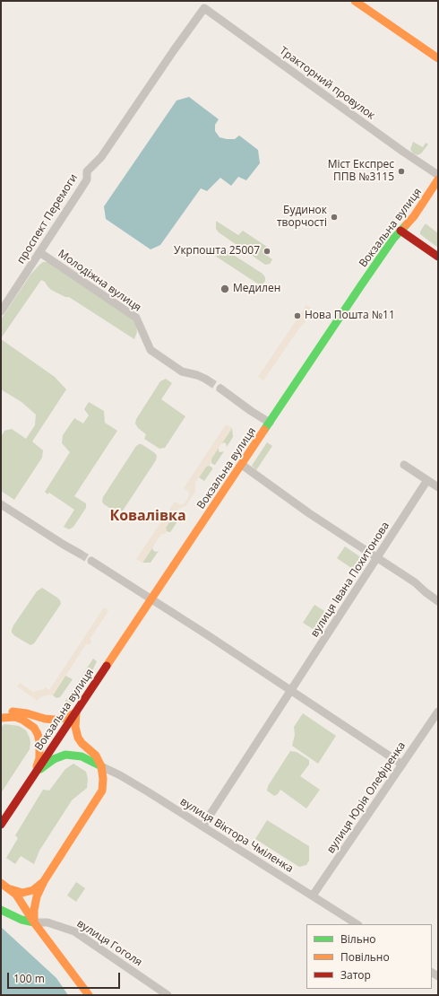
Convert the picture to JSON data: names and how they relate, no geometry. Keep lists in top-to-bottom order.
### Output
{
  "streets": {
    "main road": ["Вокзальна вулиця"],
    "street": [
      "Тракторний провулок",
      "проспект Перемоги",
      "Молодіжна вулиця",
      "вулиця Івана Похитонова",
      "вулиця Юрія Олефіренка",
      "вулиця Віктора Чміленка",
      "вулиця Гоголя"
    ]
  },
  "crossings": [
    ["Тракторний провулок", "проспект Перемоги"],
    ["проспект Перемоги", "Молодіжна вулиця"],
    ["вулиця Івана Похитонова", "вулиця Віктора Чміленка"],
    ["вулиця Юрія Олефіренка", "вулиця Віктора Чміленка"]
  ],
  "districts": ["Ковалівка"],
  "places": [
    "Міст Експрес ППВ №3115",
    "Будинок творчості",
    "Укрпошта 25007",
    "Медилен",
    "Нова Пошта №11"
  ],
  "legend": ["Вільно", "Повільно", "Затор"],
  "scale_bar": "100 m"
}
